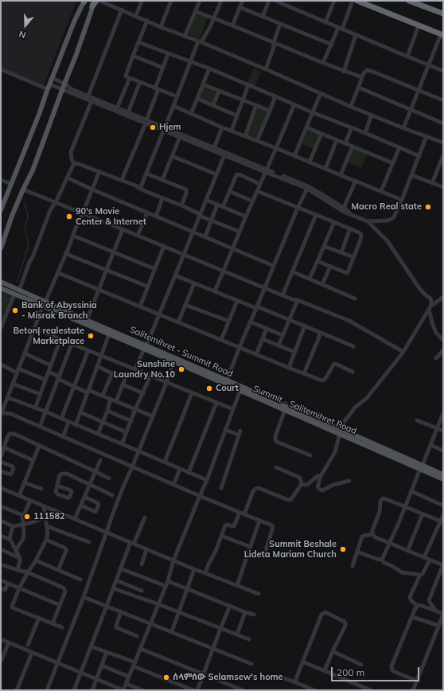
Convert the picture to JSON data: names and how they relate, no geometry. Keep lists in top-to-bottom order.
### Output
{
  "streets": {
    "main road": ["Salitemihret - Summit Road", "Summit - Salitemihret Road"]
  },
  "crossings": [
    ["Salitemihret - Summit Road", "Summit - Salitemihret Road"]
  ],
  "places": [
    "Hjem",
    "Macro Real state",
    "90's Movie Center & Internet",
    "Bank of Abyssinia - Misrak Branch",
    "Beton| realestate Marketplace",
    "Sunshine Laundry No.10",
    "Court",
    "111582",
    "Summit Beshale Lideta Mariam Church",
    "ሰላምሰው Selamsew's home"
  ],
  "scale_bar": "200 m",
  "north": "bottom"
}
